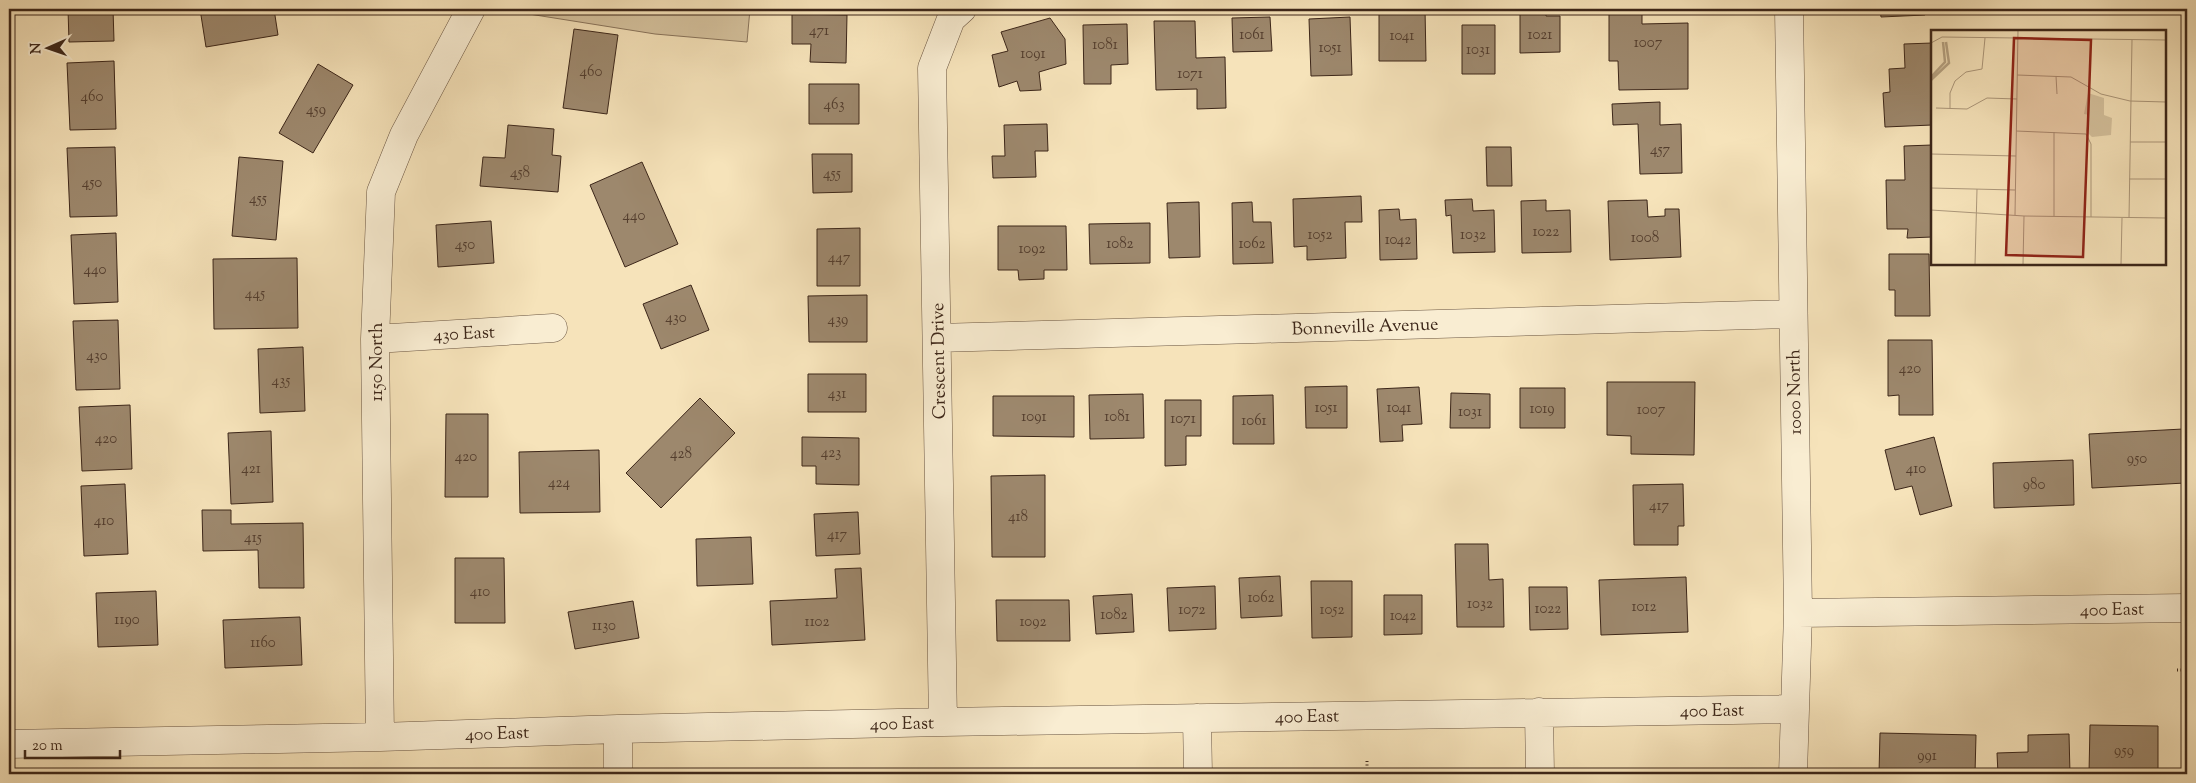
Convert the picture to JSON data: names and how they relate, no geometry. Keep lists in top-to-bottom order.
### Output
{
  "streets": {
    "street": [
      "Bonneville Avenue",
      "430 East",
      "Crescent Drive",
      "1150 North",
      "1000 North",
      "400 East"
    ]
  },
  "crossings": [
    ["Bonneville Avenue", "Crescent Drive"],
    ["Bonneville Avenue", "1000 North"],
    ["430 East", "1150 North"],
    ["Crescent Drive", "400 East"],
    ["1150 North", "400 East"],
    ["1000 North", "400 East"]
  ],
  "house_numbers": [
    "471",
    "1061",
    "1021",
    "1041",
    "1007",
    "1081",
    "1051",
    "1031",
    "1091",
    "460",
    "1071",
    "460",
    "463",
    "459",
    "457",
    "458",
    "455",
    "450",
    "455",
    "440",
    "1022",
    "1052",
    "1032",
    "1008",
    "1042",
    "1082",
    "1062",
    "450",
    "1092",
    "447",
    "440",
    "445",
    "430",
    "439",
    "430",
    "420",
    "435",
    "431",
    "1051",
    "1041",
    "1019",
    "1007",
    "1031",
    "1091",
    "1081",
    "1071",
    "1061",
    "420",
    "423",
    "428",
    "420",
    "950",
    "421",
    "410",
    "424",
    "980",
    "417",
    "418",
    "410",
    "417",
    "415",
    "410",
    "1062",
    "1032",
    "1012",
    "1022",
    "1072",
    "1052",
    "1082",
    "1042",
    "1190",
    "1102",
    "1092",
    "1130",
    "1160",
    "959",
    "991"
  ],
  "scale_bar": "20 m",
  "north": "left"
}
